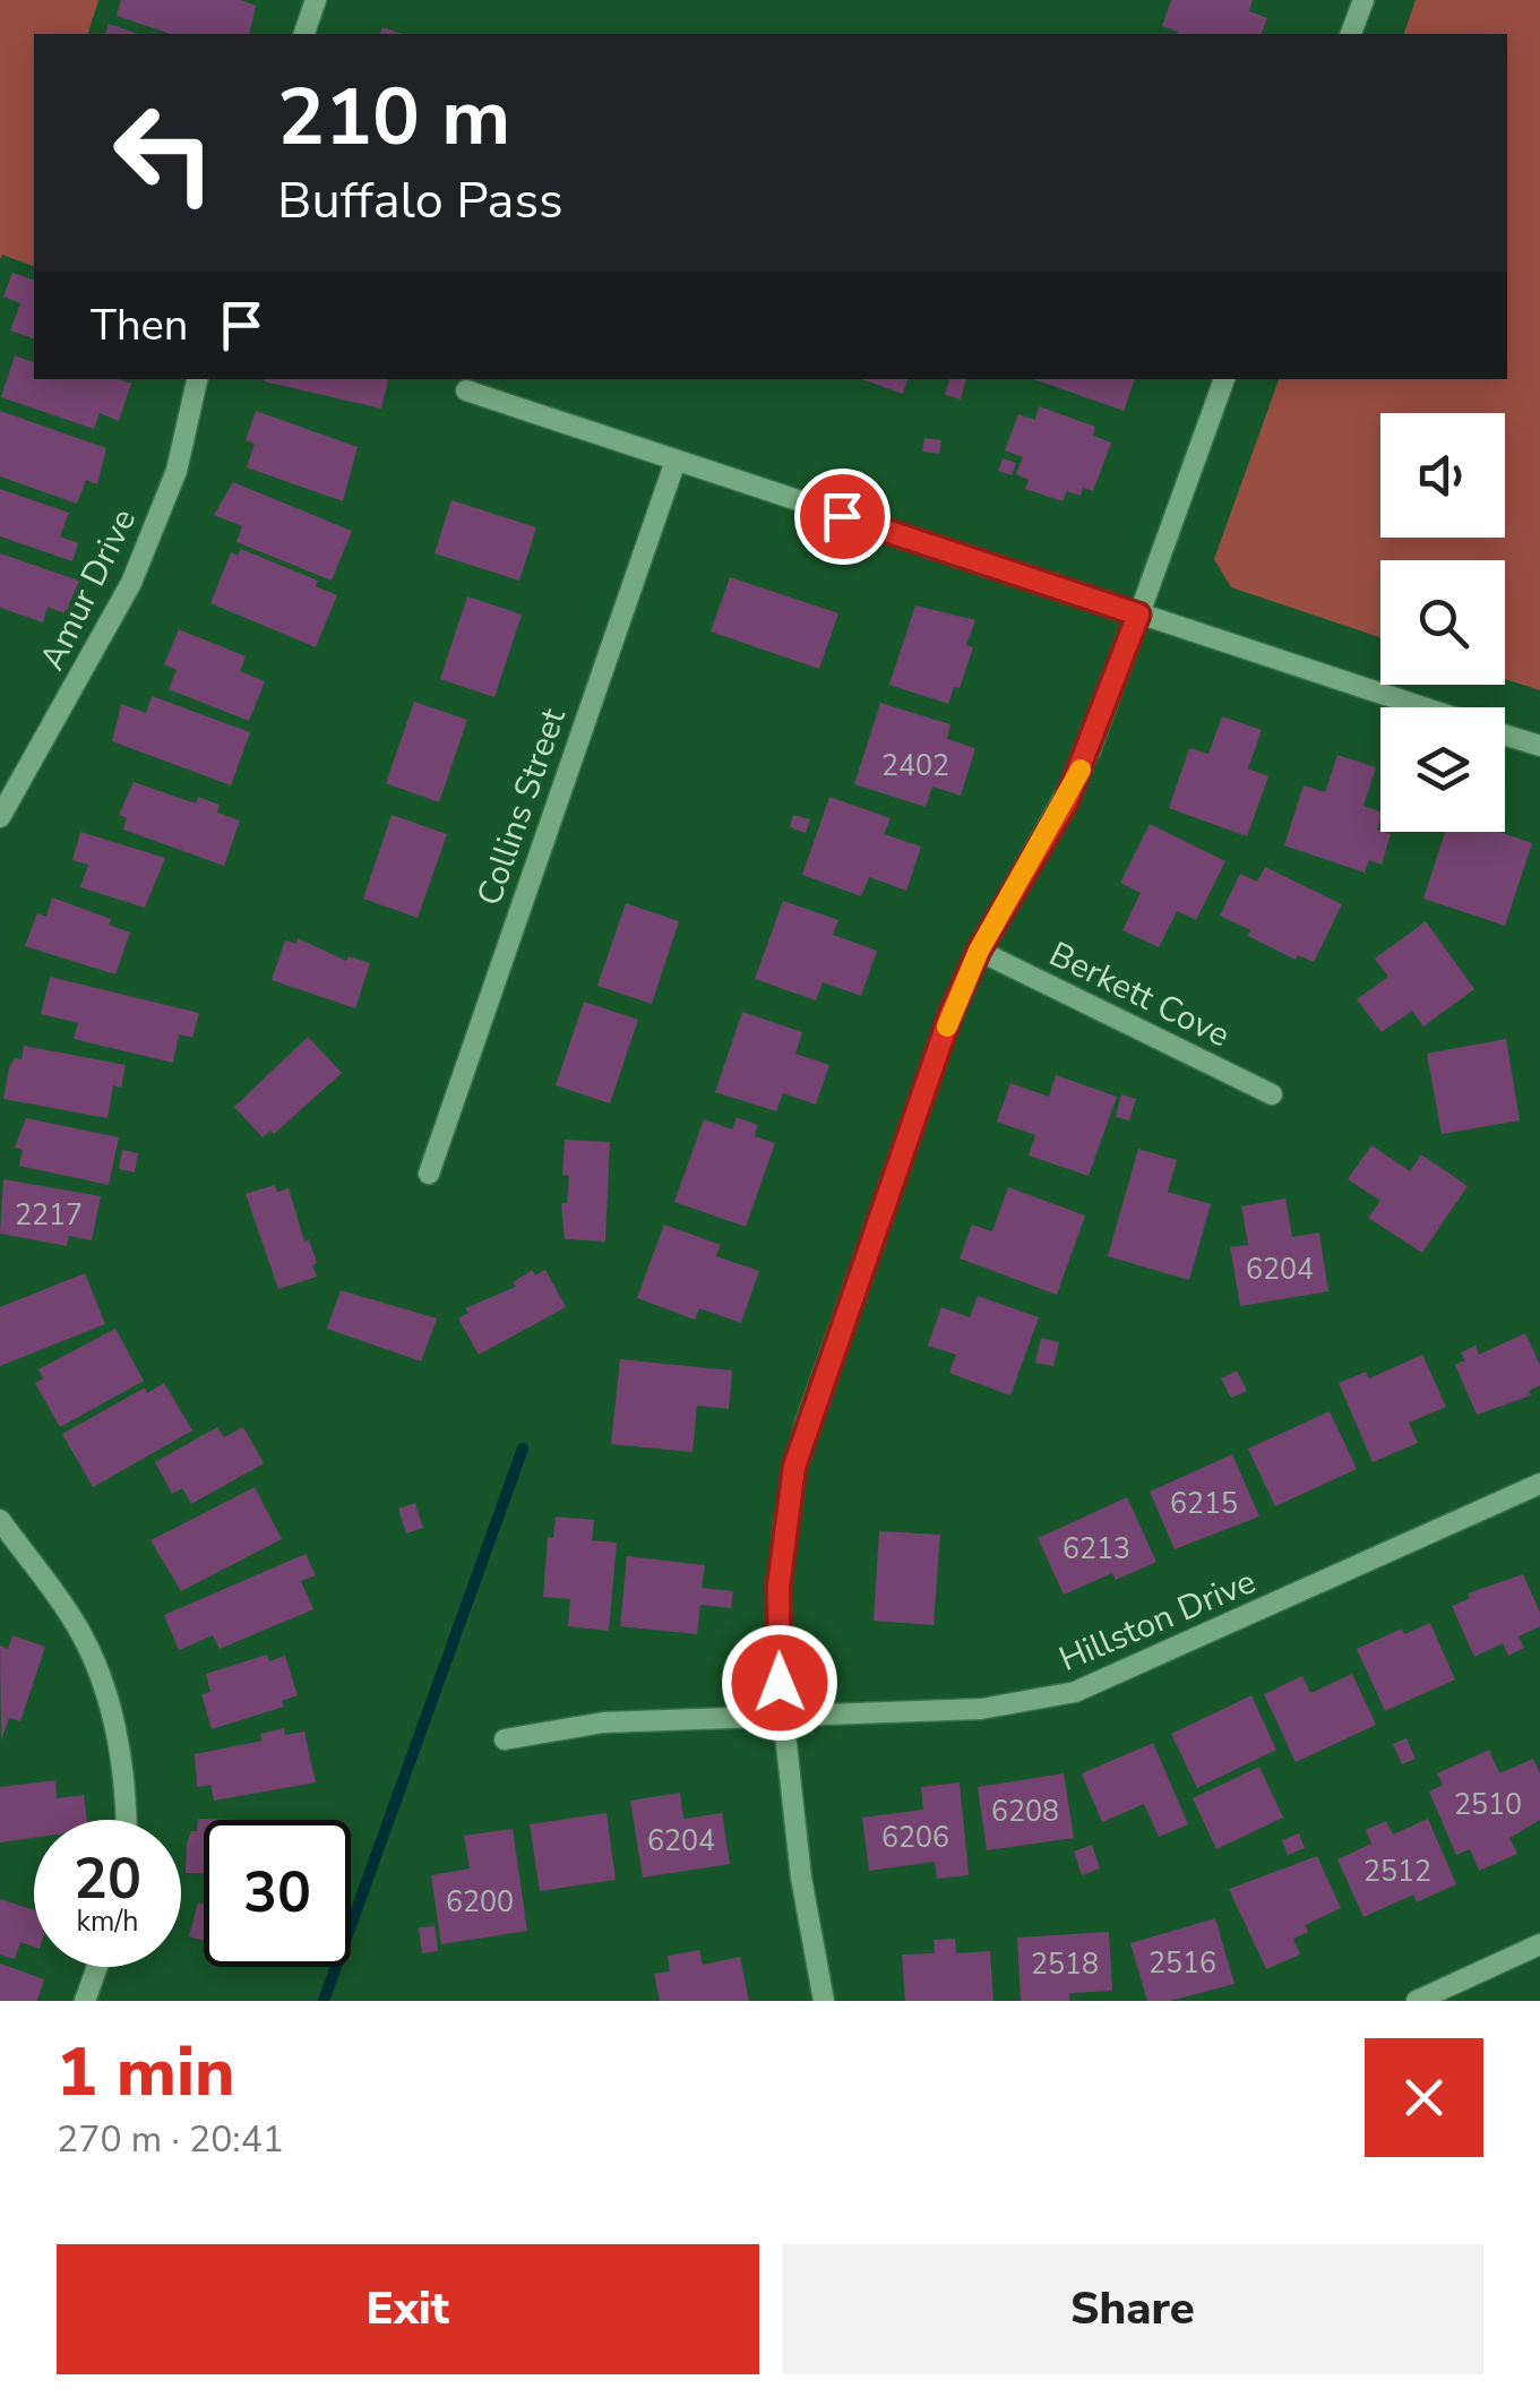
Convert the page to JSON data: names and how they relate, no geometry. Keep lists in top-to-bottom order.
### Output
{
  "streets": {
    "street": [
      "Amur Drive",
      "Collins Street",
      "Berkett Cove",
      "Hillston Drive"
    ]
  },
  "house_numbers": [
    "2402",
    "2217",
    "6204",
    "6215",
    "6213",
    "2510",
    "6208",
    "6206",
    "6204",
    "2512",
    "6200",
    "2516",
    "2518"
  ],
  "page": {
    "turn": ["210 m", "Buffalo Pass"],
    "then": "Then",
    "speed": "20 km/h",
    "limit": "30",
    "heading": ["1 min", "270 m · 20:41"],
    "buttons": ["Exit", "Share"]
  }
}
